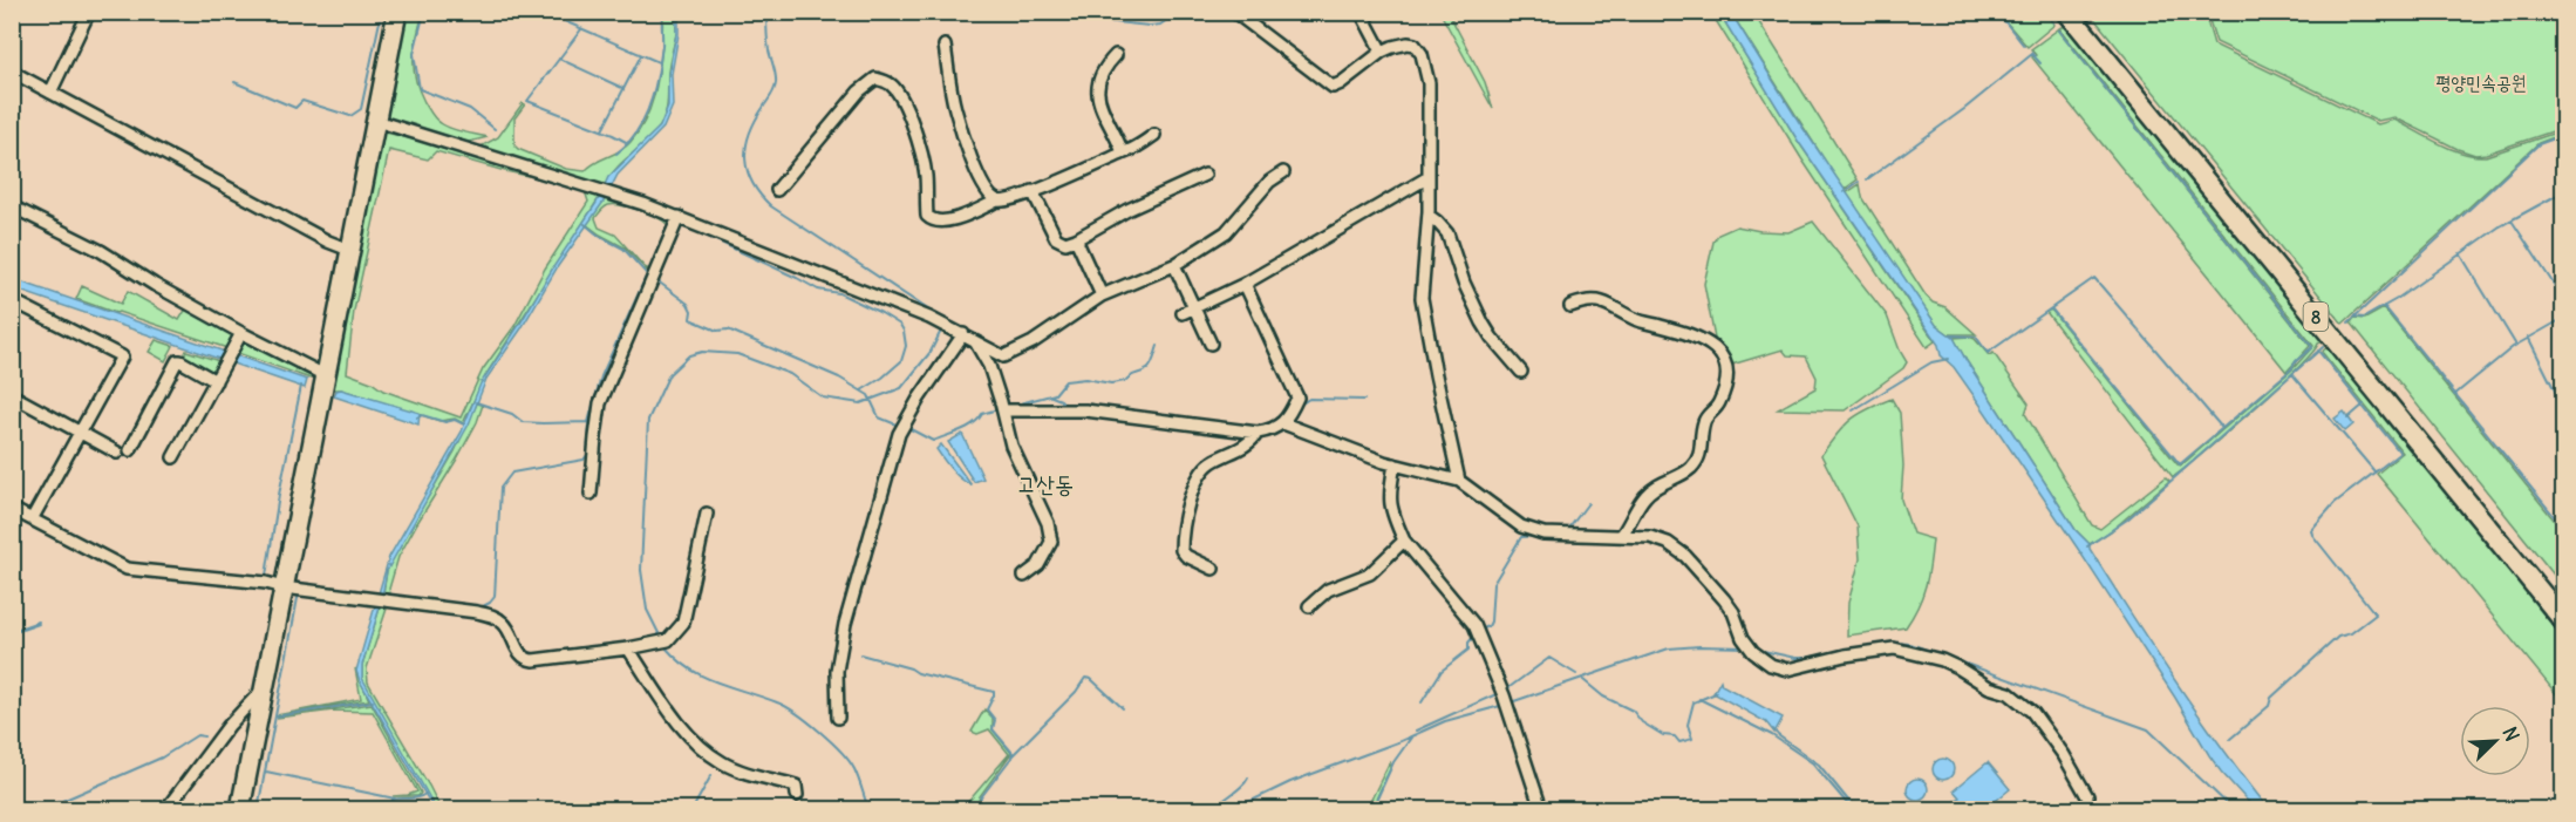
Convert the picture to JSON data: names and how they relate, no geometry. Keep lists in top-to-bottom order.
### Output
{
  "streets": {
    "highway": ["8"]
  },
  "districts": ["고산동"],
  "parks": ["평양민속공원"],
  "north": "top right"
}
